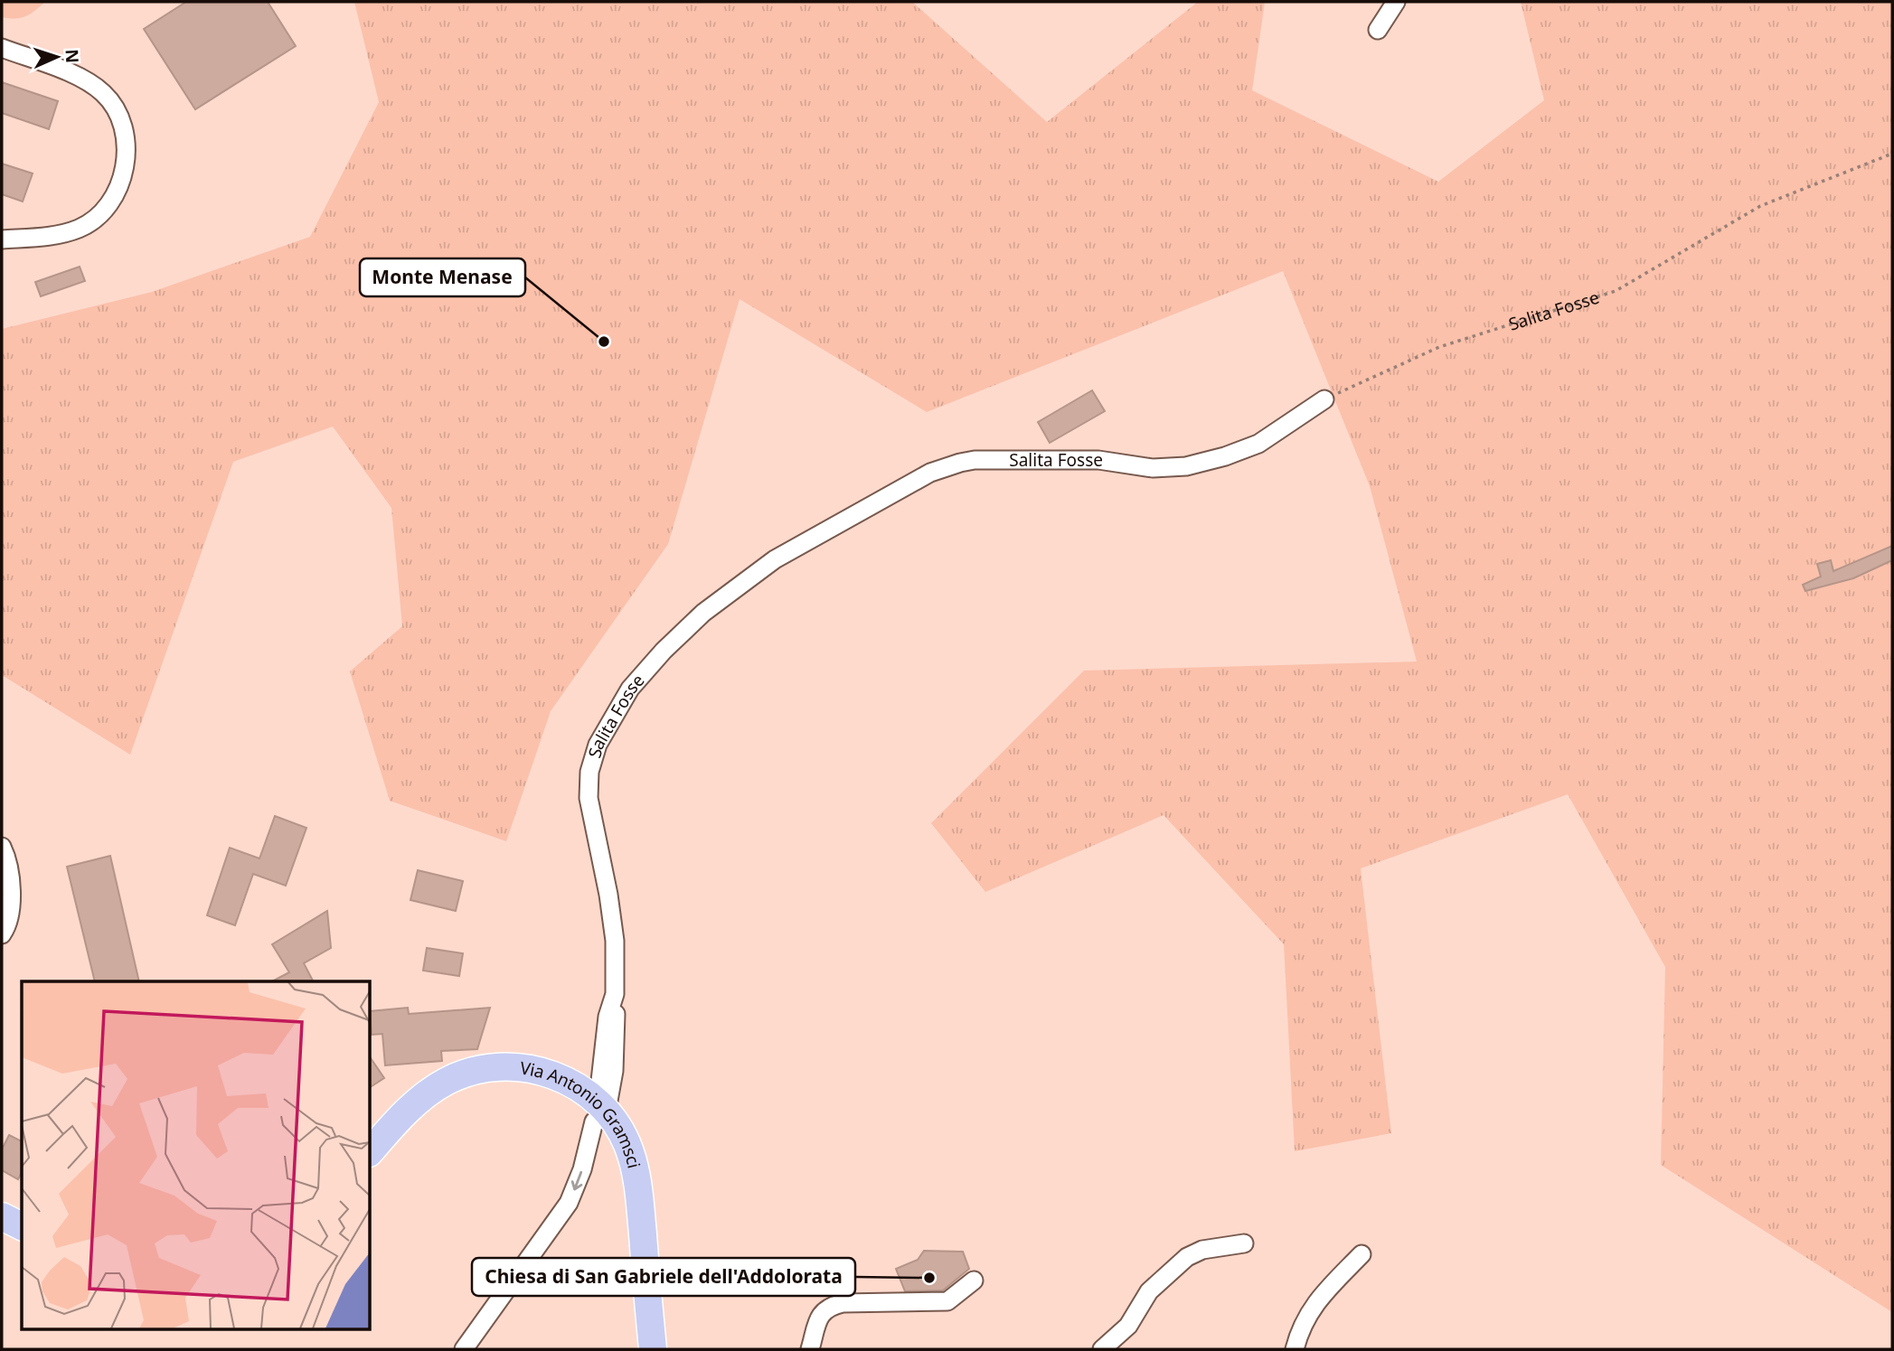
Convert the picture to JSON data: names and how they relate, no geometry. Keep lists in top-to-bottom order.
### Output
{
  "streets": {
    "main road": ["Via Antonio Gramsci"],
    "street": ["Salita Fosse"]
  },
  "places": ["Monte Menase", "Chiesa di San Gabriele dell'Addolorata"],
  "north": "right"
}
